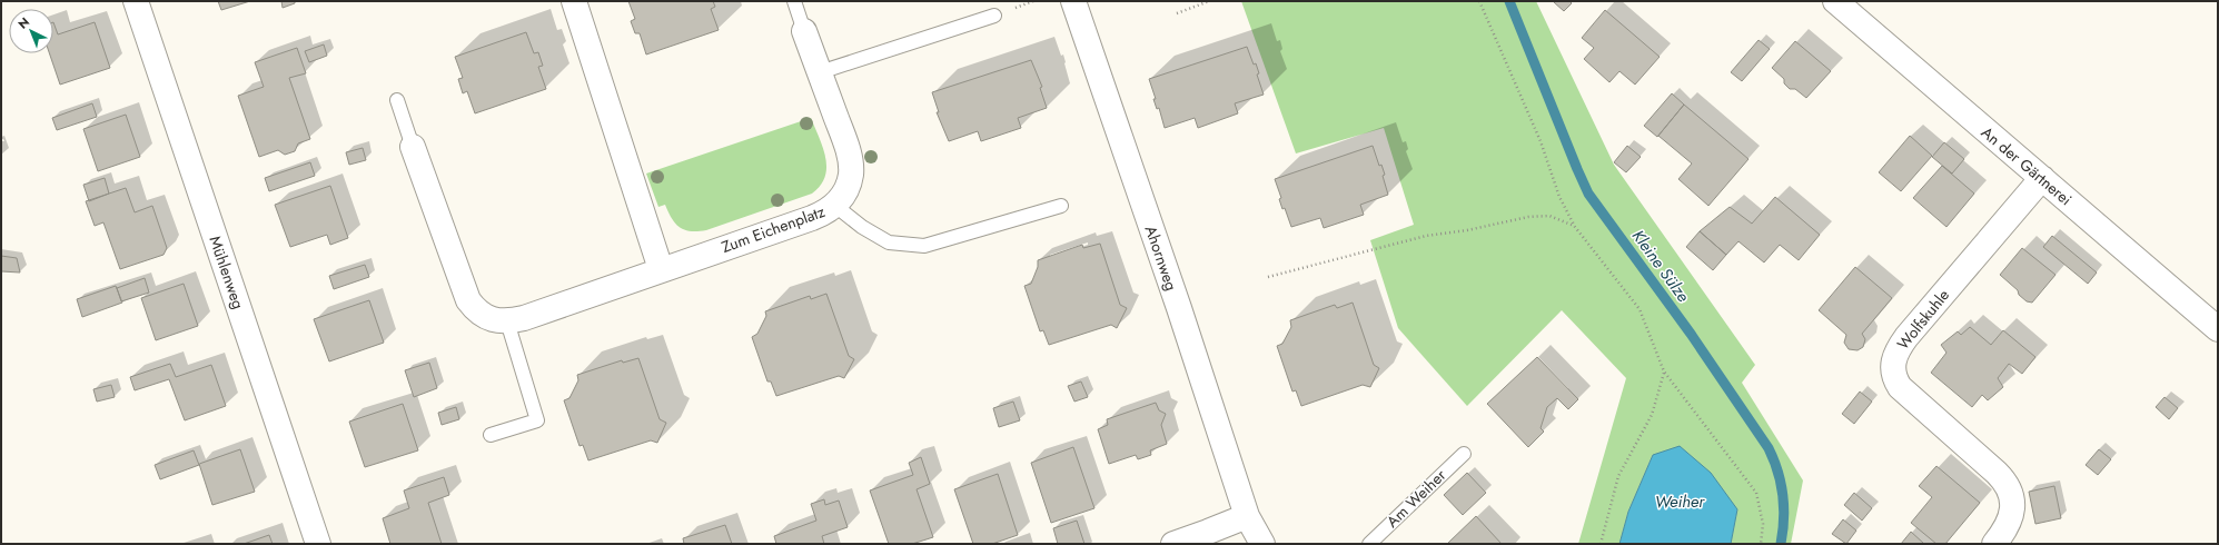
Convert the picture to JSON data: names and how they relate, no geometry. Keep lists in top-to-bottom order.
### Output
{
  "streets": {
    "street": [
      "An der Gärtnerei",
      "Zum Eichenplatz",
      "Ahornweg",
      "Mühlenweg",
      "Wolfskuhle"
    ],
    "lane": ["Am Weiher"]
  },
  "crossings": [
    ["An der Gärtnerei", "Wolfskuhle"]
  ],
  "water": ["Kleine Sülze", "Weiher"],
  "north": "top left"
}
